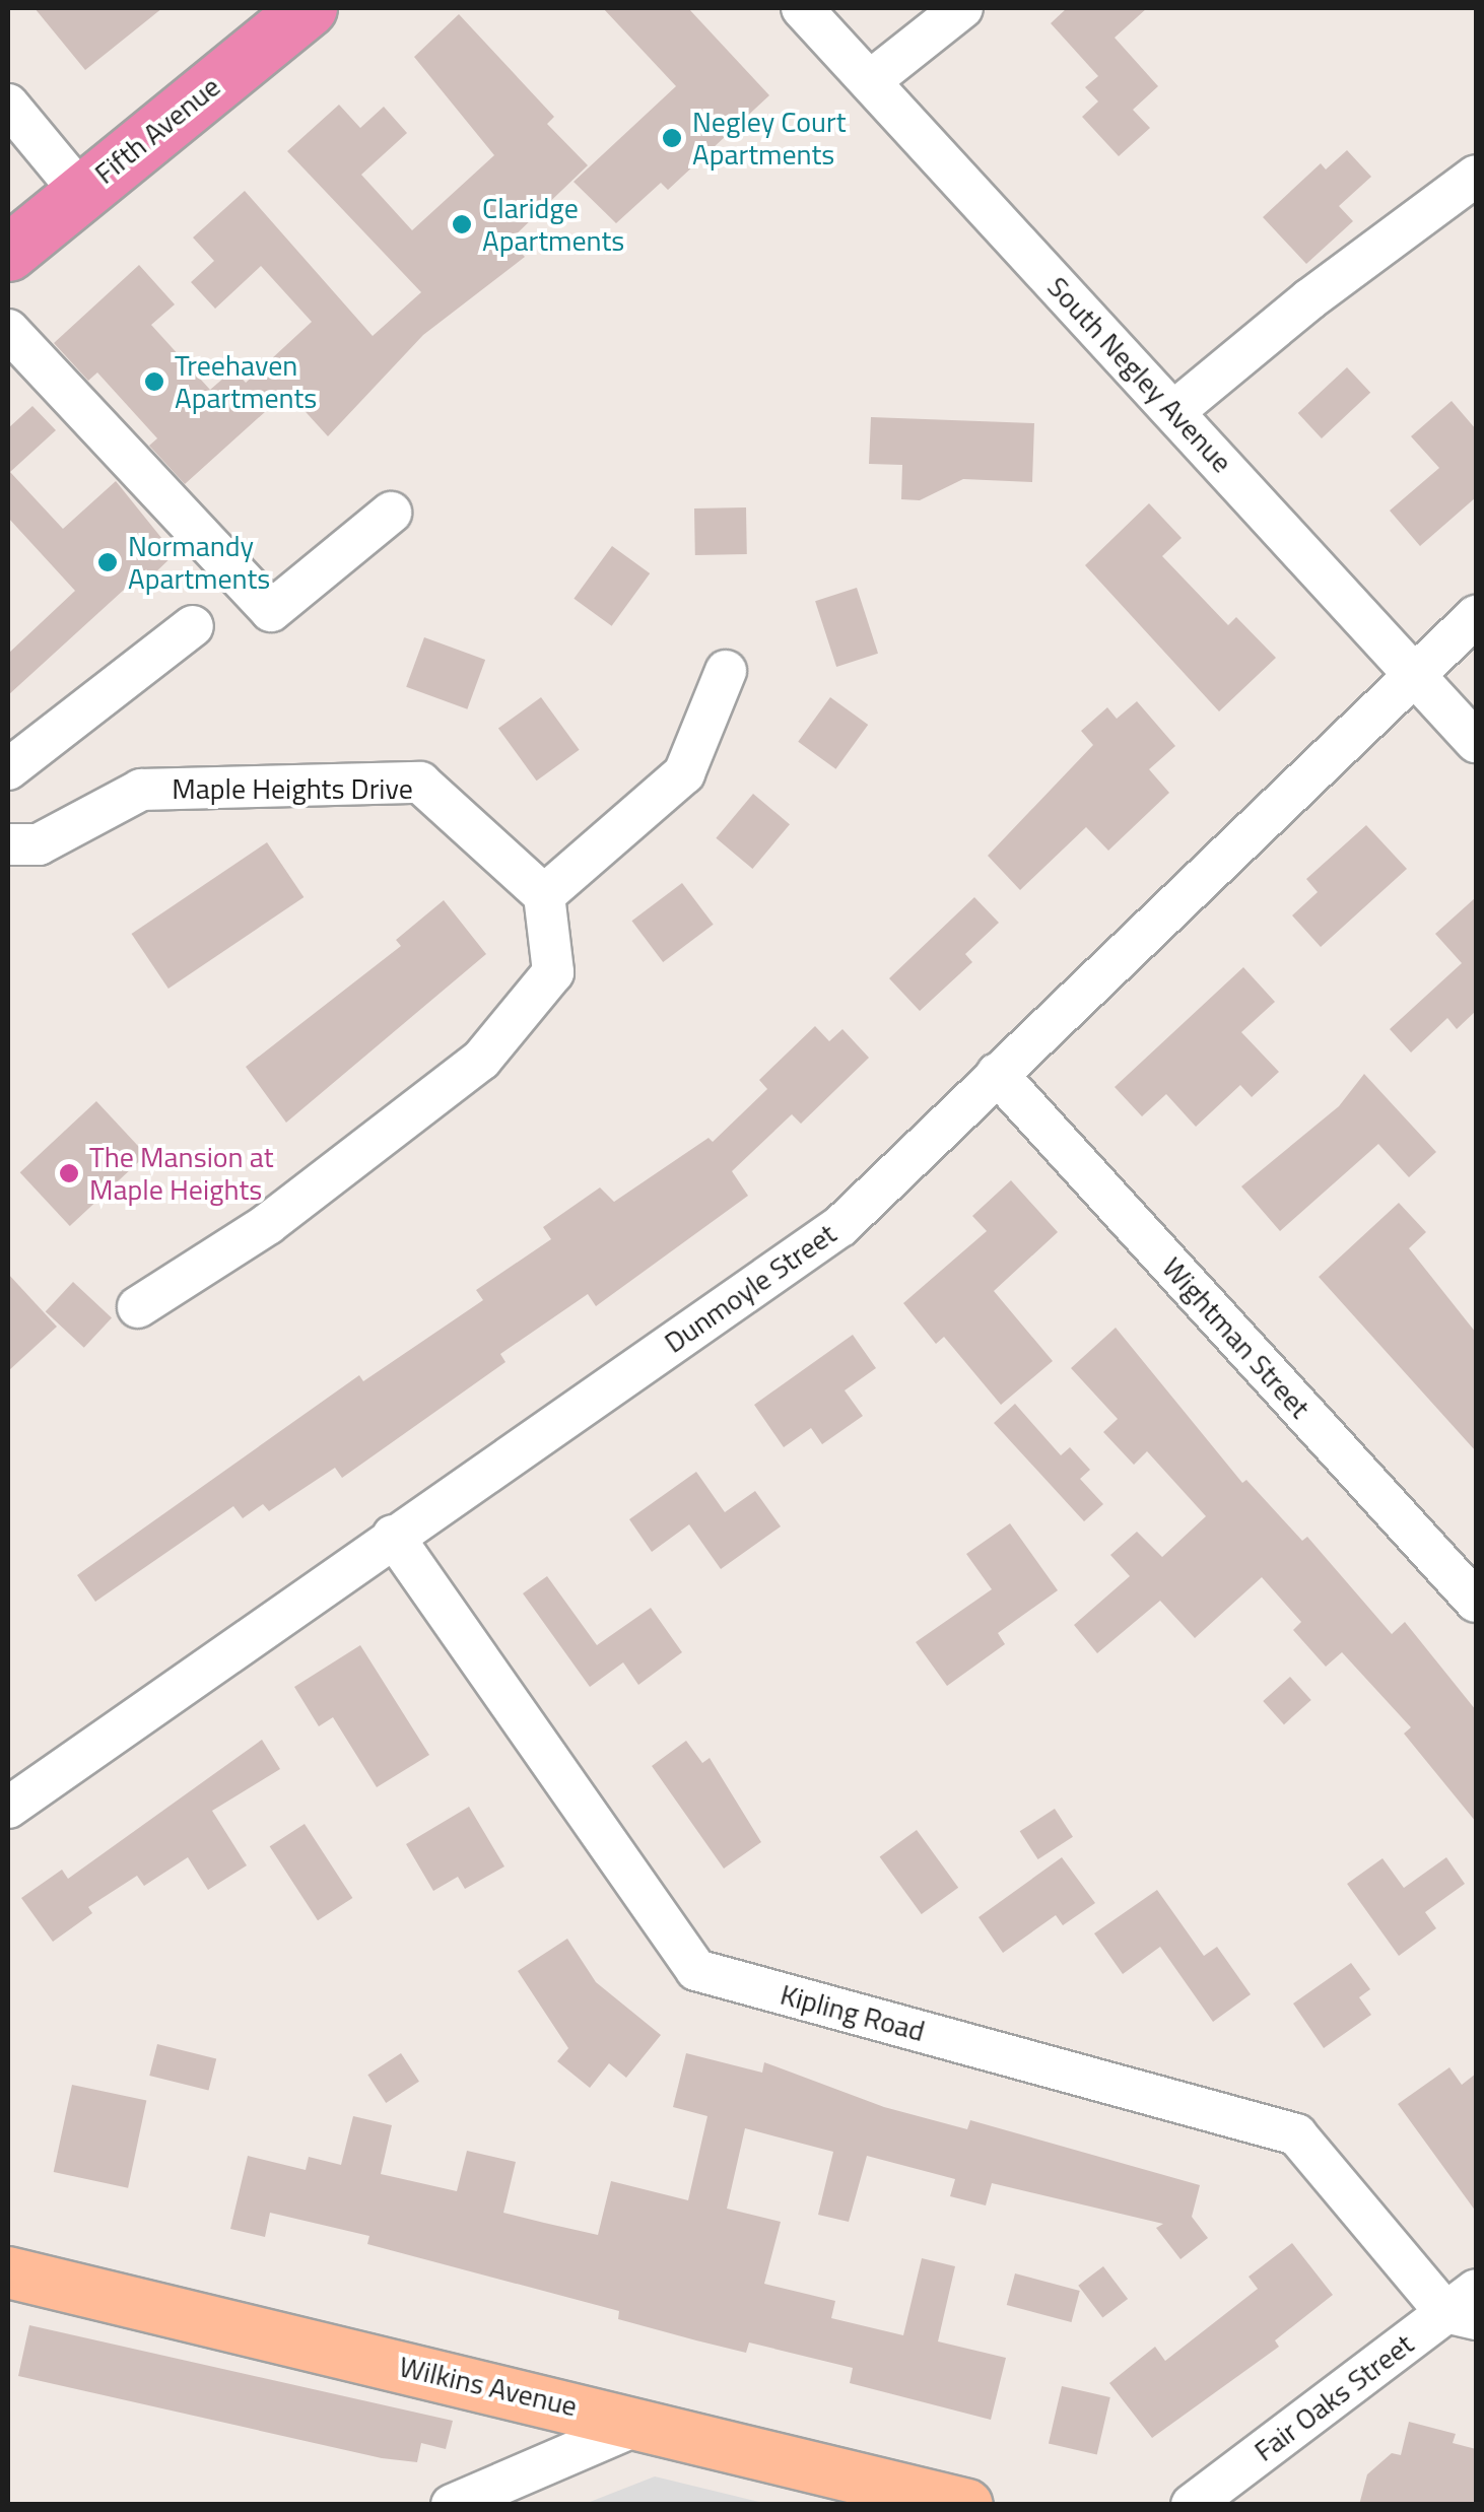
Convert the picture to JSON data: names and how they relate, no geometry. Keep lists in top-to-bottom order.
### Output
{
  "streets": {
    "highway": ["Fifth Avenue"],
    "main road": ["Wilkins Avenue"],
    "street": [
      "South Negley Avenue",
      "Maple Heights Drive",
      "Dunmoyle Street",
      "Wightman Street",
      "Kipling Road",
      "Fair Oaks Street"
    ]
  },
  "crossings": [
    ["South Negley Avenue", "Dunmoyle Street"],
    ["Dunmoyle Street", "Wightman Street"],
    ["Dunmoyle Street", "Kipling Road"],
    ["Kipling Road", "Fair Oaks Street"]
  ],
  "places": [
    "Negley Court Apartments",
    "Claridge Apartments",
    "Treehaven Apartments",
    "Normandy Apartments",
    "The Mansion at Maple Heights"
  ]
}
